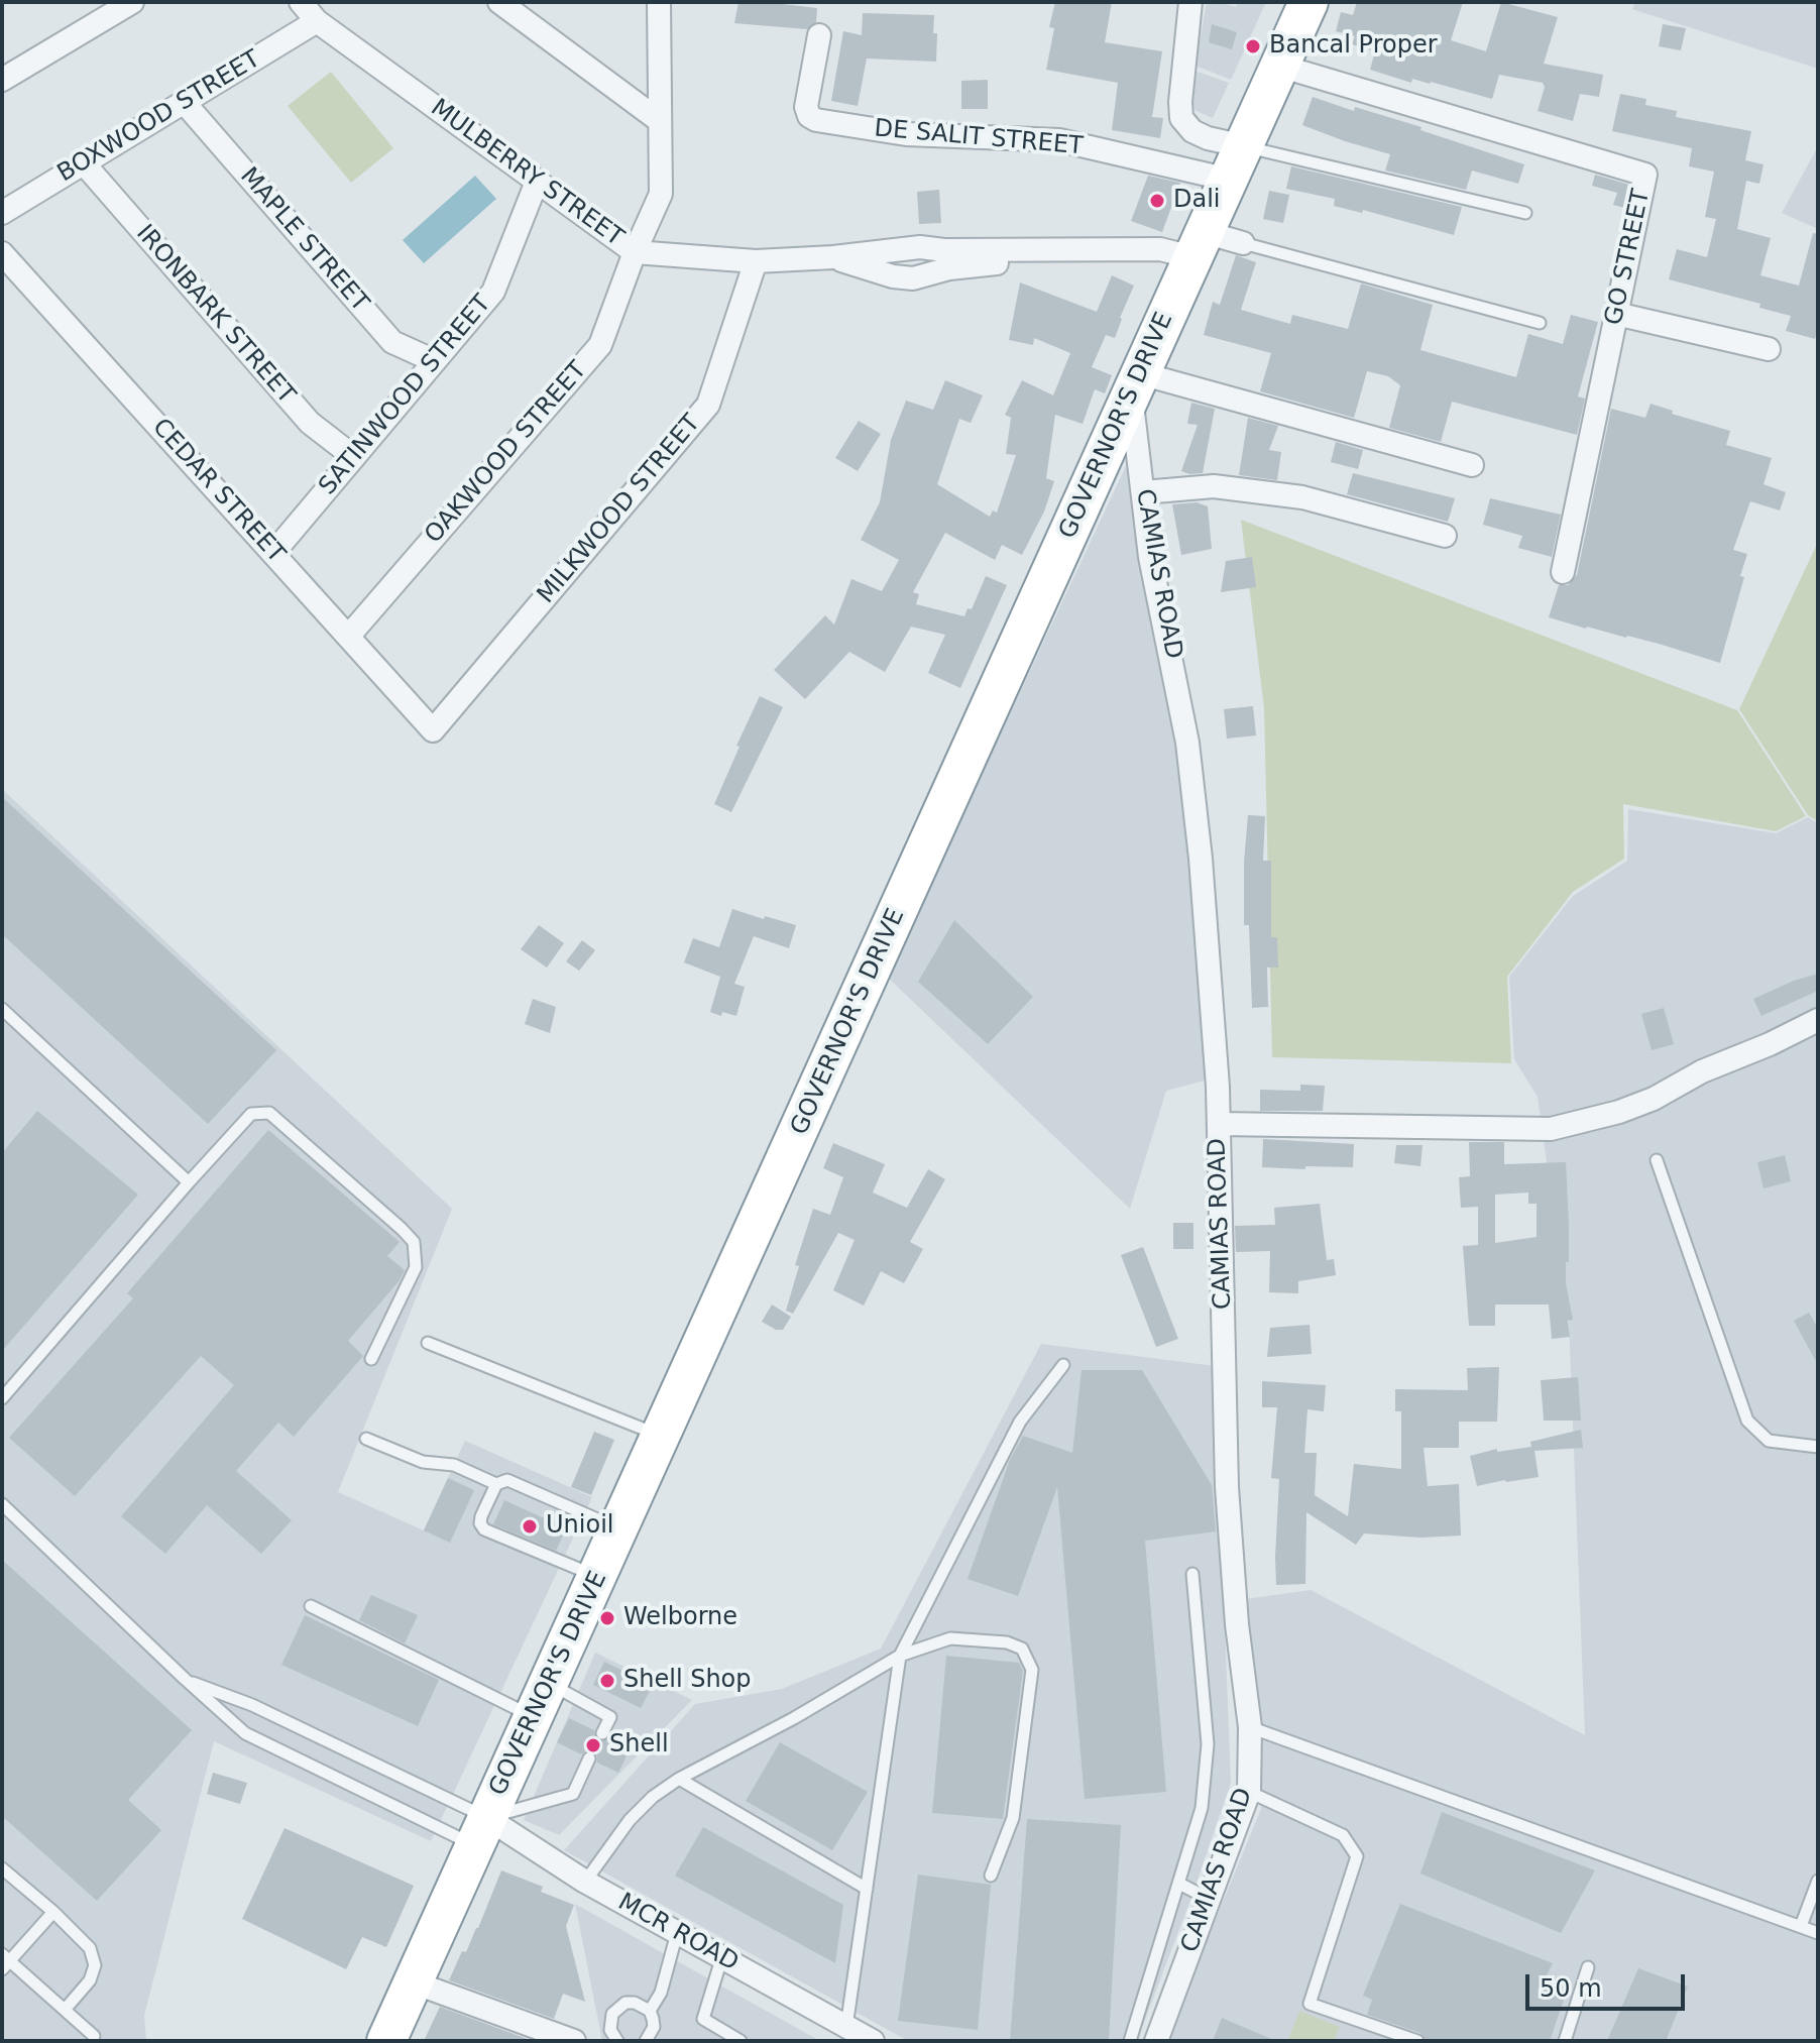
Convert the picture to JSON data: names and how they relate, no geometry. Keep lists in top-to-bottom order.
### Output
{
  "streets": {
    "highway": ["GOVERNOR'S DRIVE"],
    "street": [
      "BOXWOOD STREET",
      "DE SALIT STREET",
      "MULBERRY STREET",
      "MAPLE STREET",
      "GO STREET",
      "IRONBARK STREET",
      "SATINWOOD STREET",
      "OAKWOOD STREET",
      "CEDAR STREET",
      "MILKWOOD STREET",
      "CAMIAS ROAD",
      "MCR ROAD"
    ]
  },
  "crossings": [
    ["BOXWOOD STREET", "MULBERRY STREET"],
    ["BOXWOOD STREET", "MAPLE STREET"],
    ["BOXWOOD STREET", "IRONBARK STREET"],
    ["DE SALIT STREET", "GOVERNOR'S DRIVE"],
    ["MULBERRY STREET", "SATINWOOD STREET"],
    ["MULBERRY STREET", "GOVERNOR'S DRIVE"],
    ["MULBERRY STREET", "OAKWOOD STREET"],
    ["MULBERRY STREET", "MILKWOOD STREET"],
    ["MAPLE STREET", "SATINWOOD STREET"],
    ["GO STREET", "GOVERNOR'S DRIVE"],
    ["IRONBARK STREET", "SATINWOOD STREET"],
    ["SATINWOOD STREET", "CEDAR STREET"],
    ["GOVERNOR'S DRIVE", "CAMIAS ROAD"],
    ["GOVERNOR'S DRIVE", "MCR ROAD"],
    ["OAKWOOD STREET", "CEDAR STREET"],
    ["CEDAR STREET", "MILKWOOD STREET"]
  ],
  "places": [
    "Bancal Proper",
    "Dali",
    "Unioil",
    "Welborne",
    "Shell Shop",
    "Shell"
  ],
  "scale_bar": "50 m"
}
